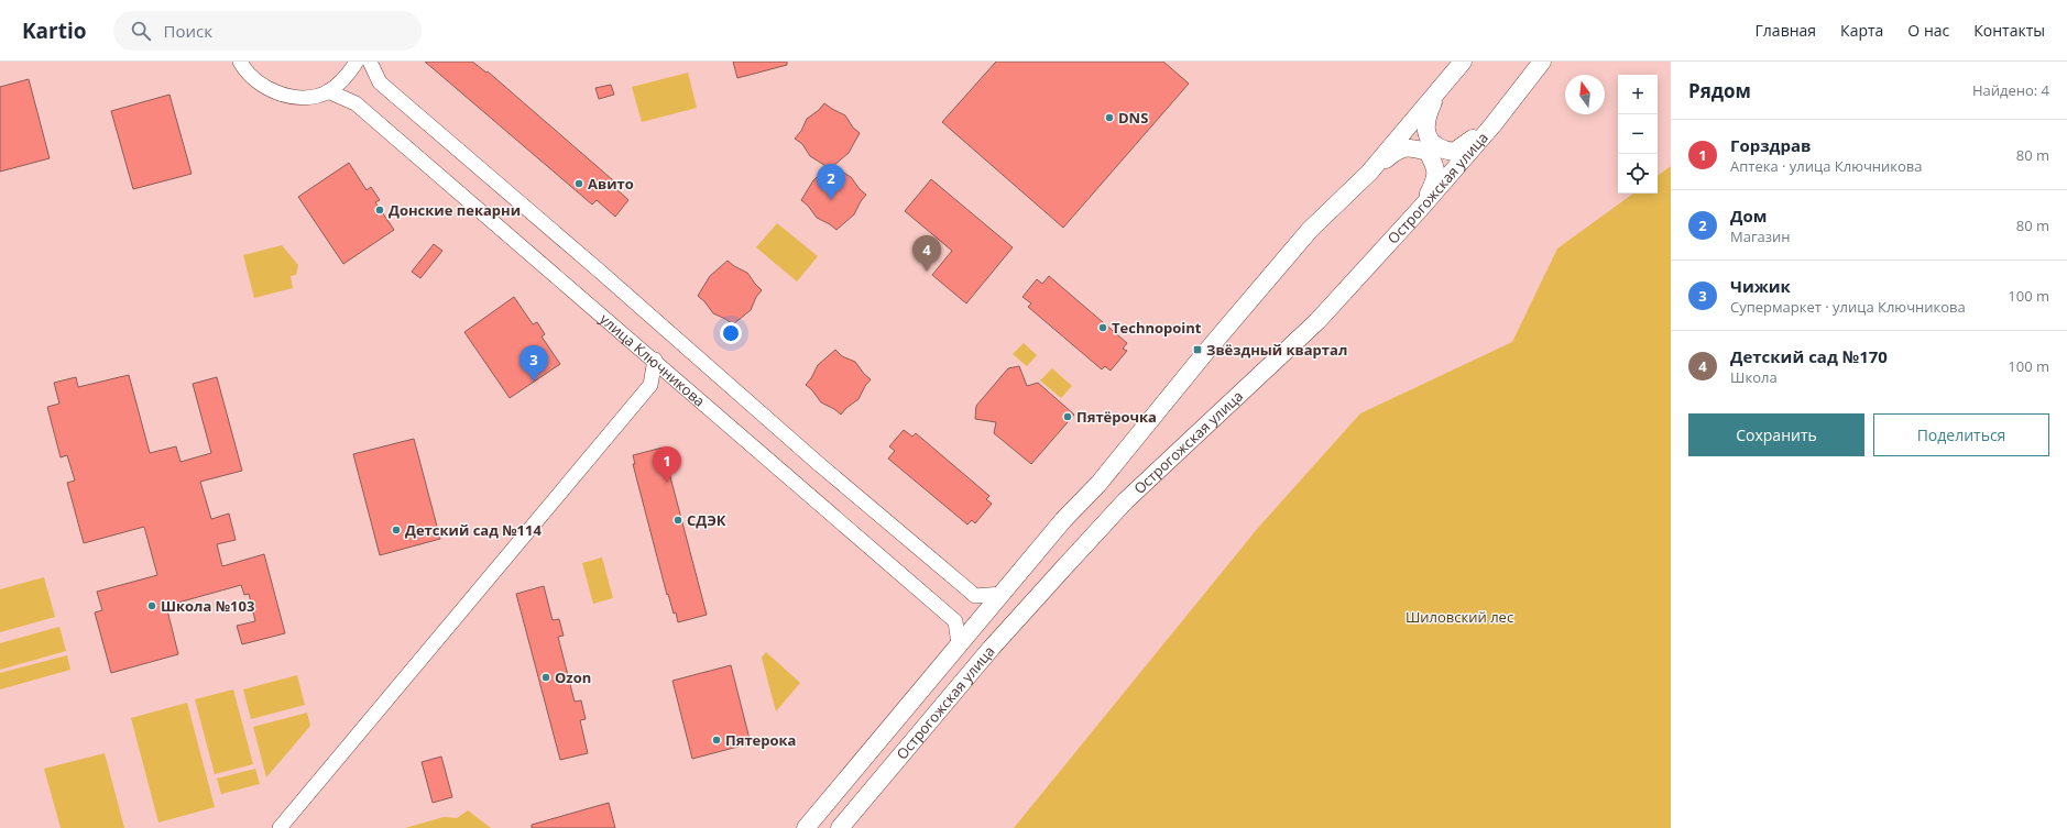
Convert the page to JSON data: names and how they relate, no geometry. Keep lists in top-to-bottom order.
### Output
{
  "streets": {
    "street": ["Острогожская улица", "улица Ключникова"]
  },
  "parks": ["Шиловский лес"],
  "places": {
    "other": [
      "DNS",
      "Авито",
      "Донские пекарни",
      "Technopoint",
      "Пятёрочка",
      "СДЭК",
      "Детский сад №114",
      "Школа №103",
      "Ozon",
      "Пятерока"
    ],
    "transit": ["Звёздный квартал"]
  },
  "north": "top",
  "page": {
    "header": "Kartio",
    "search": "Поиск",
    "nav": [
      "Главная",
      "Карта",
      "О нас",
      "Контакты"
    ],
    "heading": ["Рядом", "Найдено: 4"],
    "map_buttons": ["+", "−"],
    "list": [
      {
        "mark": "1",
        "name": "Горздрав",
        "note": "Аптека · улица Ключникова",
        "value": "80 m"
      },
      {
        "mark": "2",
        "name": "Дом",
        "note": "Магазин",
        "value": "80 m"
      },
      {
        "mark": "3",
        "name": "Чижик",
        "note": "Супермаркет · улица Ключникова",
        "value": "100 m"
      },
      {
        "mark": "4",
        "name": "Детский сад №170",
        "note": "Школа",
        "value": "100 m"
      }
    ],
    "pins": [
      "2",
      "4",
      "3",
      "1"
    ],
    "buttons": ["Сохранить", "Поделиться"]
  }
}
